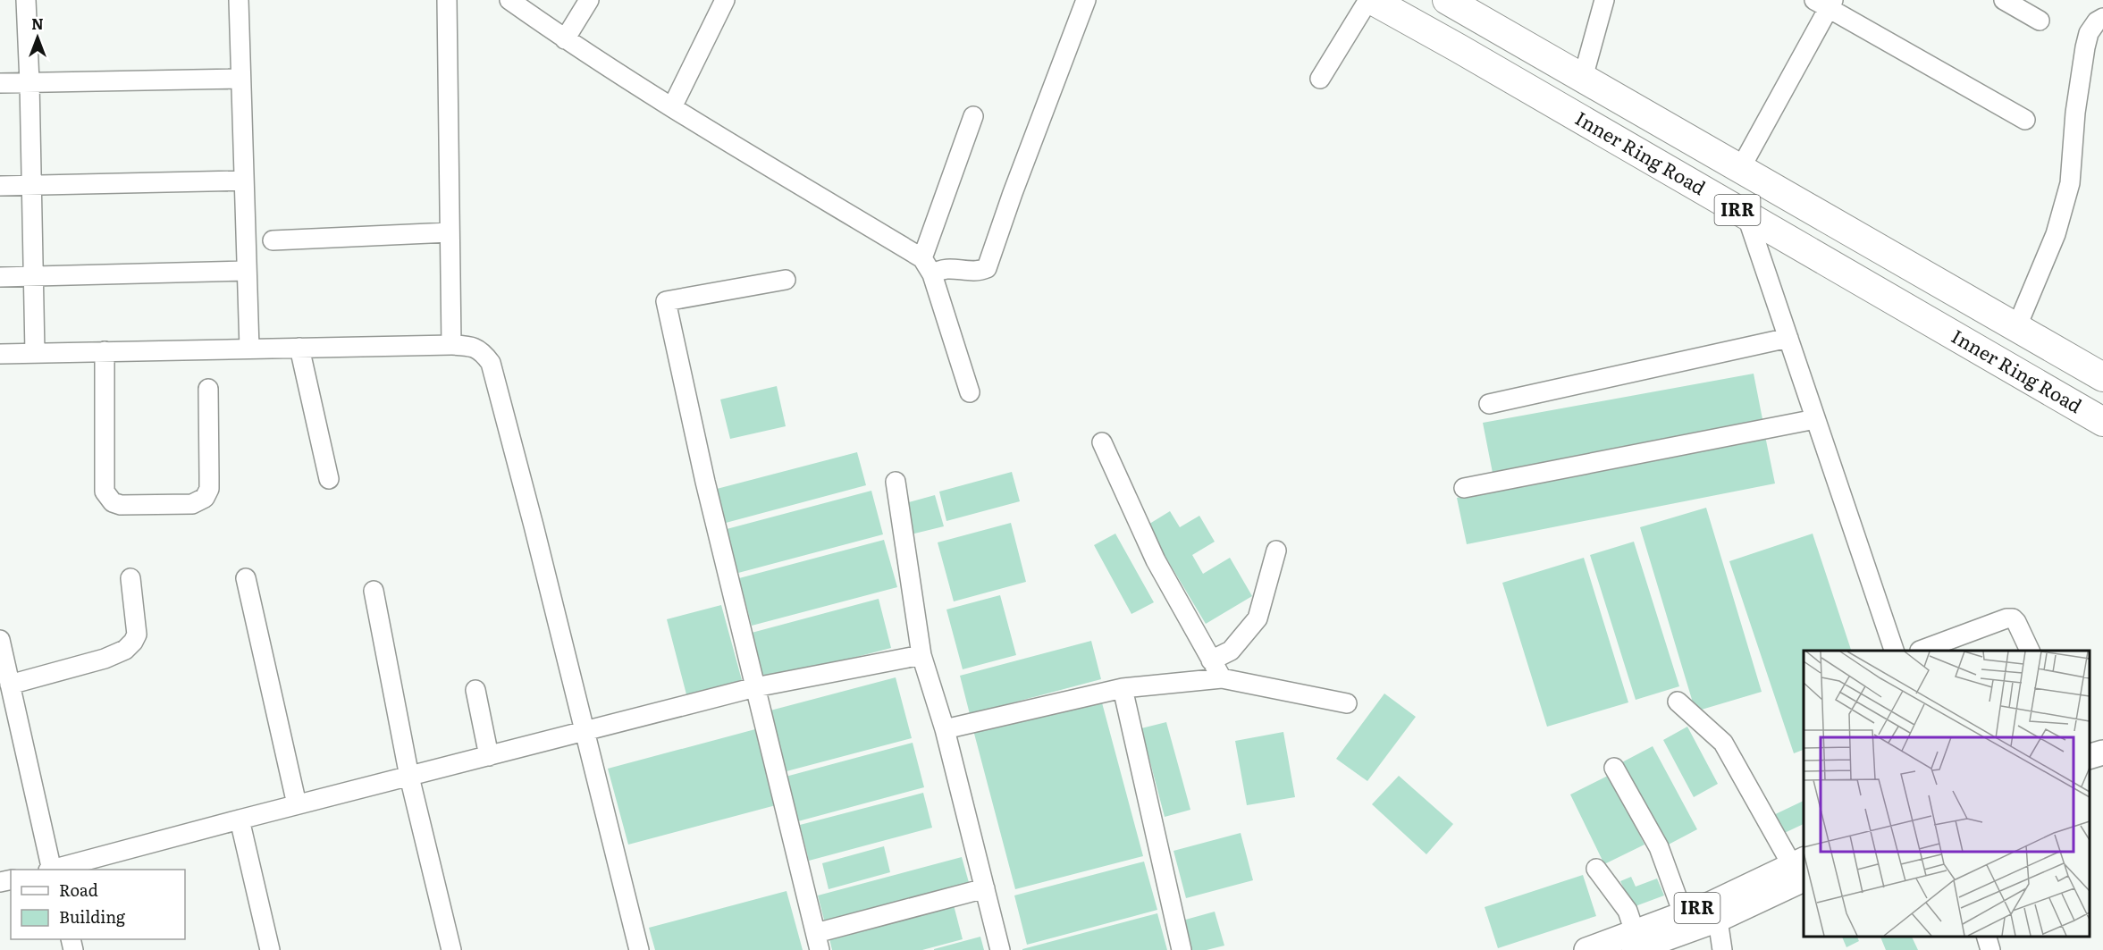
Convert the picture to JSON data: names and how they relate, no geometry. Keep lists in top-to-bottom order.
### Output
{
  "streets": {
    "highway": ["Inner Ring Road", "IRR"]
  },
  "legend": ["Road", "Building"],
  "north": "top"
}
